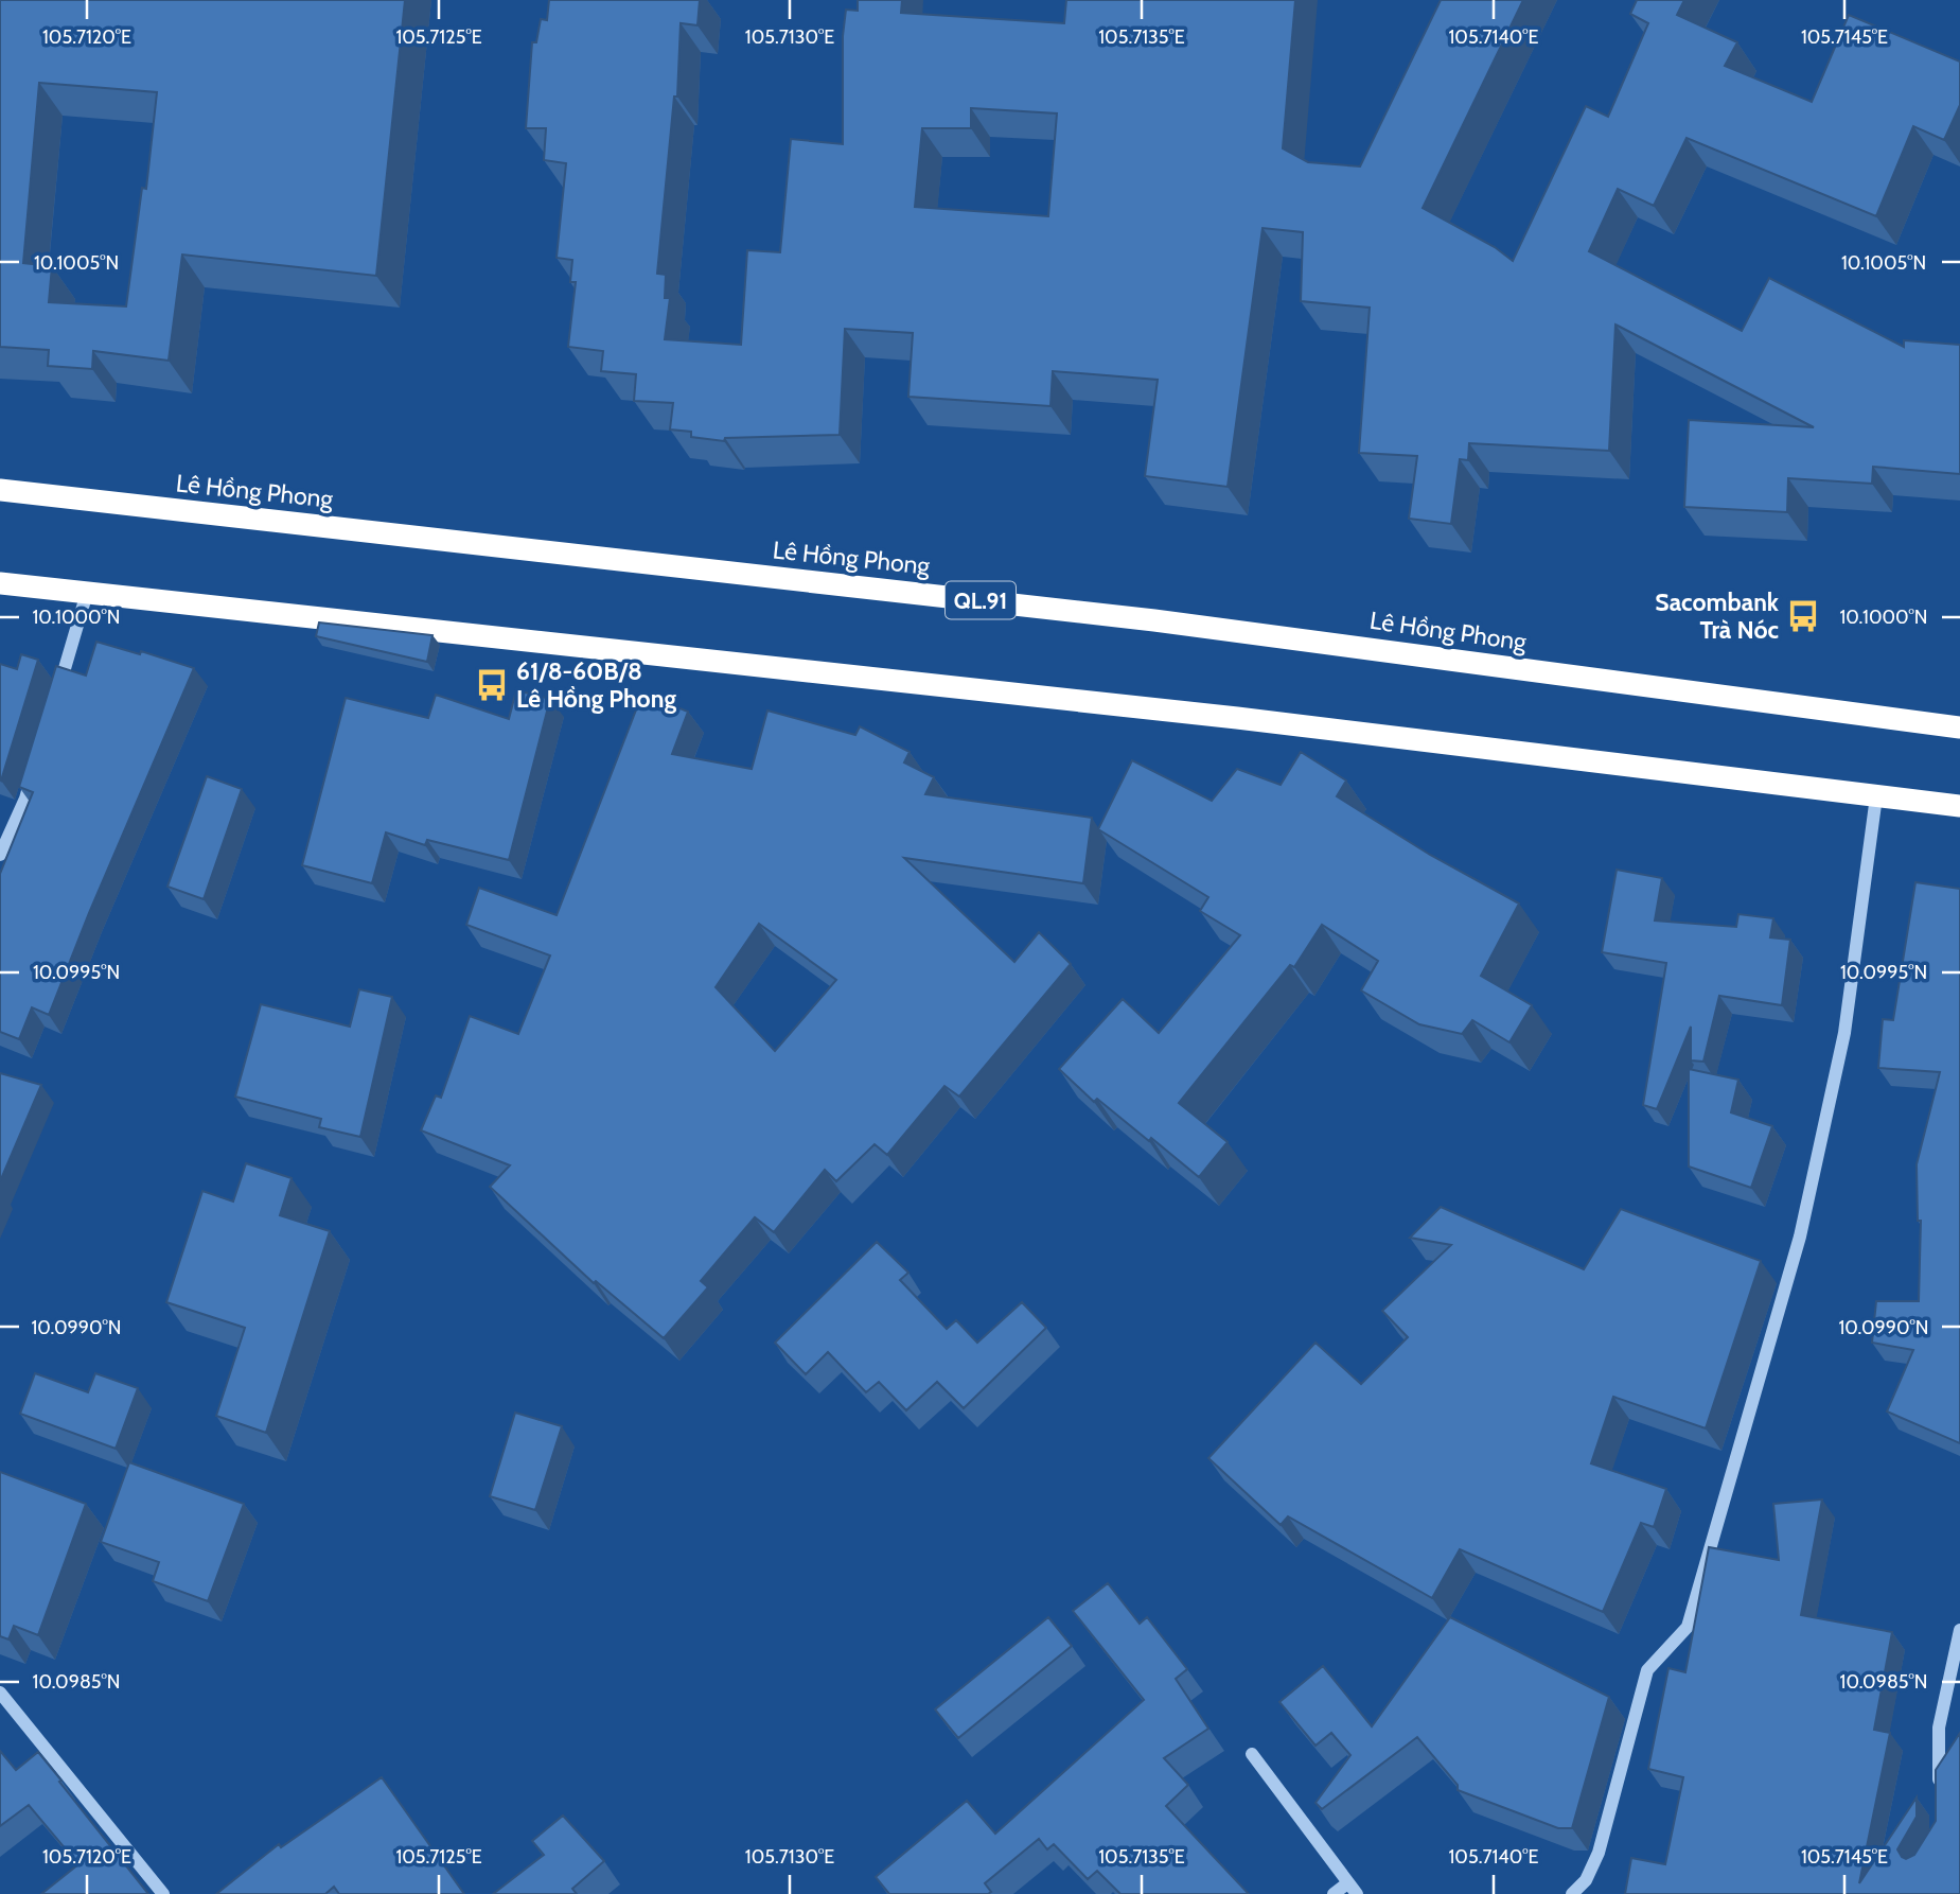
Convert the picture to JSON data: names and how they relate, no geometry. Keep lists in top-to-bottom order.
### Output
{
  "streets": {
    "highway": ["Lê Hồng Phong", "QL.91"]
  },
  "places": {
    "bus stop": ["Sacombank Trà Nóc", "61/8-60B/8 Lê Hồng Phong"]
  },
  "coordinates": [
    "105.7120°E",
    "105.7125°E",
    "105.7130°E",
    "105.7135°E",
    "105.7140°E",
    "105.7145°E",
    "10.1005°N",
    "10.1000°N",
    "10.0995°N",
    "10.0990°N",
    "10.0985°N"
  ]
}
